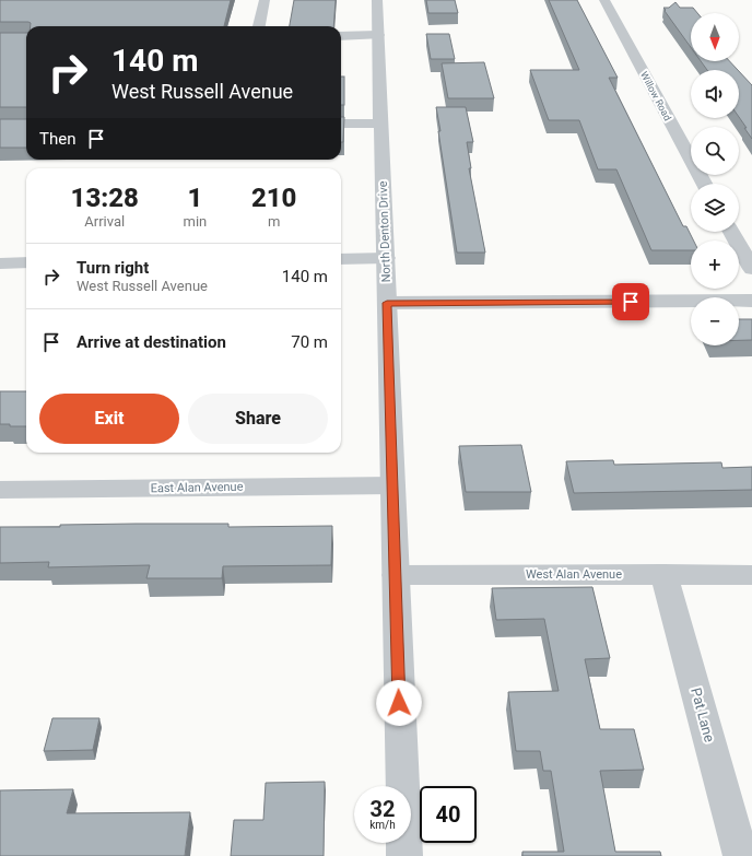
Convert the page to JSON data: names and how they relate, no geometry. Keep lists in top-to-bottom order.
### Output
{
  "streets": {
    "street": [
      "Willow Road",
      "North Denton Drive",
      "East Alan Avenue",
      "West Alan Avenue",
      "Pat Lane"
    ]
  },
  "crossings": [
    ["North Denton Drive", "East Alan Avenue"],
    ["North Denton Drive", "West Alan Avenue"],
    ["West Alan Avenue", "Pat Lane"]
  ],
  "north": "bottom",
  "page": {
    "map_buttons": ["+", "−"],
    "turn": ["140 m", "West Russell Avenue"],
    "then": "Then",
    "eta": [
      "13:28",
      "Arrival",
      "1",
      "min",
      "210",
      "m"
    ],
    "list": [
      {
        "name": "Turn right",
        "note": "West Russell Avenue",
        "value": "140 m"
      },
      {
        "name": "Arrive at destination",
        "value": "70 m"
      }
    ],
    "buttons": ["Exit", "Share"],
    "speed": "32 km/h",
    "limit": "40"
  }
}
